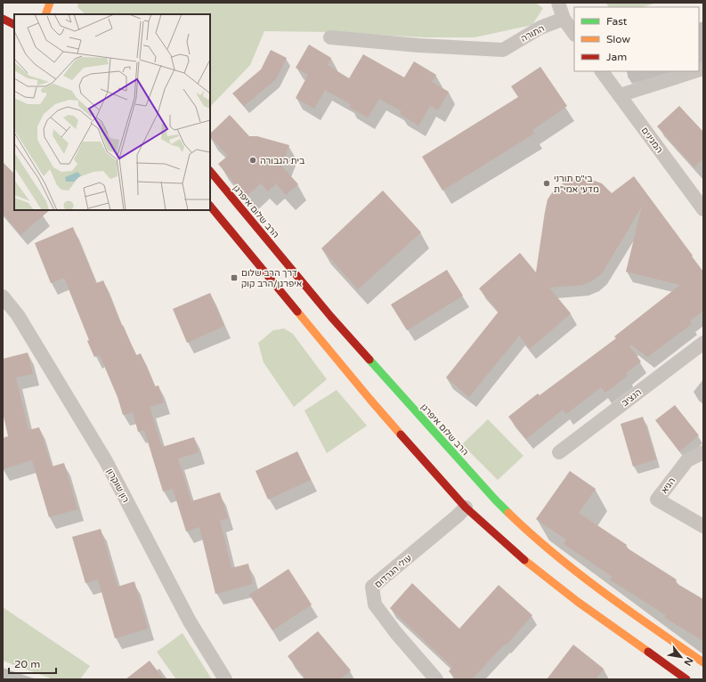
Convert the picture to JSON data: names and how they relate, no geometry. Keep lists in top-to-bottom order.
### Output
{
  "streets": {
    "main road": ["הרב שלום איפרגן"],
    "street": [
      "התורה",
      "המגינים",
      "הנציב",
      "רון שוקרון",
      "הגיא",
      "עולי הגרדום"
    ]
  },
  "places": {
    "other": ["בית הגבורה", "בי\"ס תורני מדעי אמי\"ת"],
    "transit": ["דרך הרב שלום איפרגן/הרב קוק"]
  },
  "legend": ["Fast", "Slow", "Jam"],
  "scale_bar": "20 m",
  "north": "bottom right"
}
